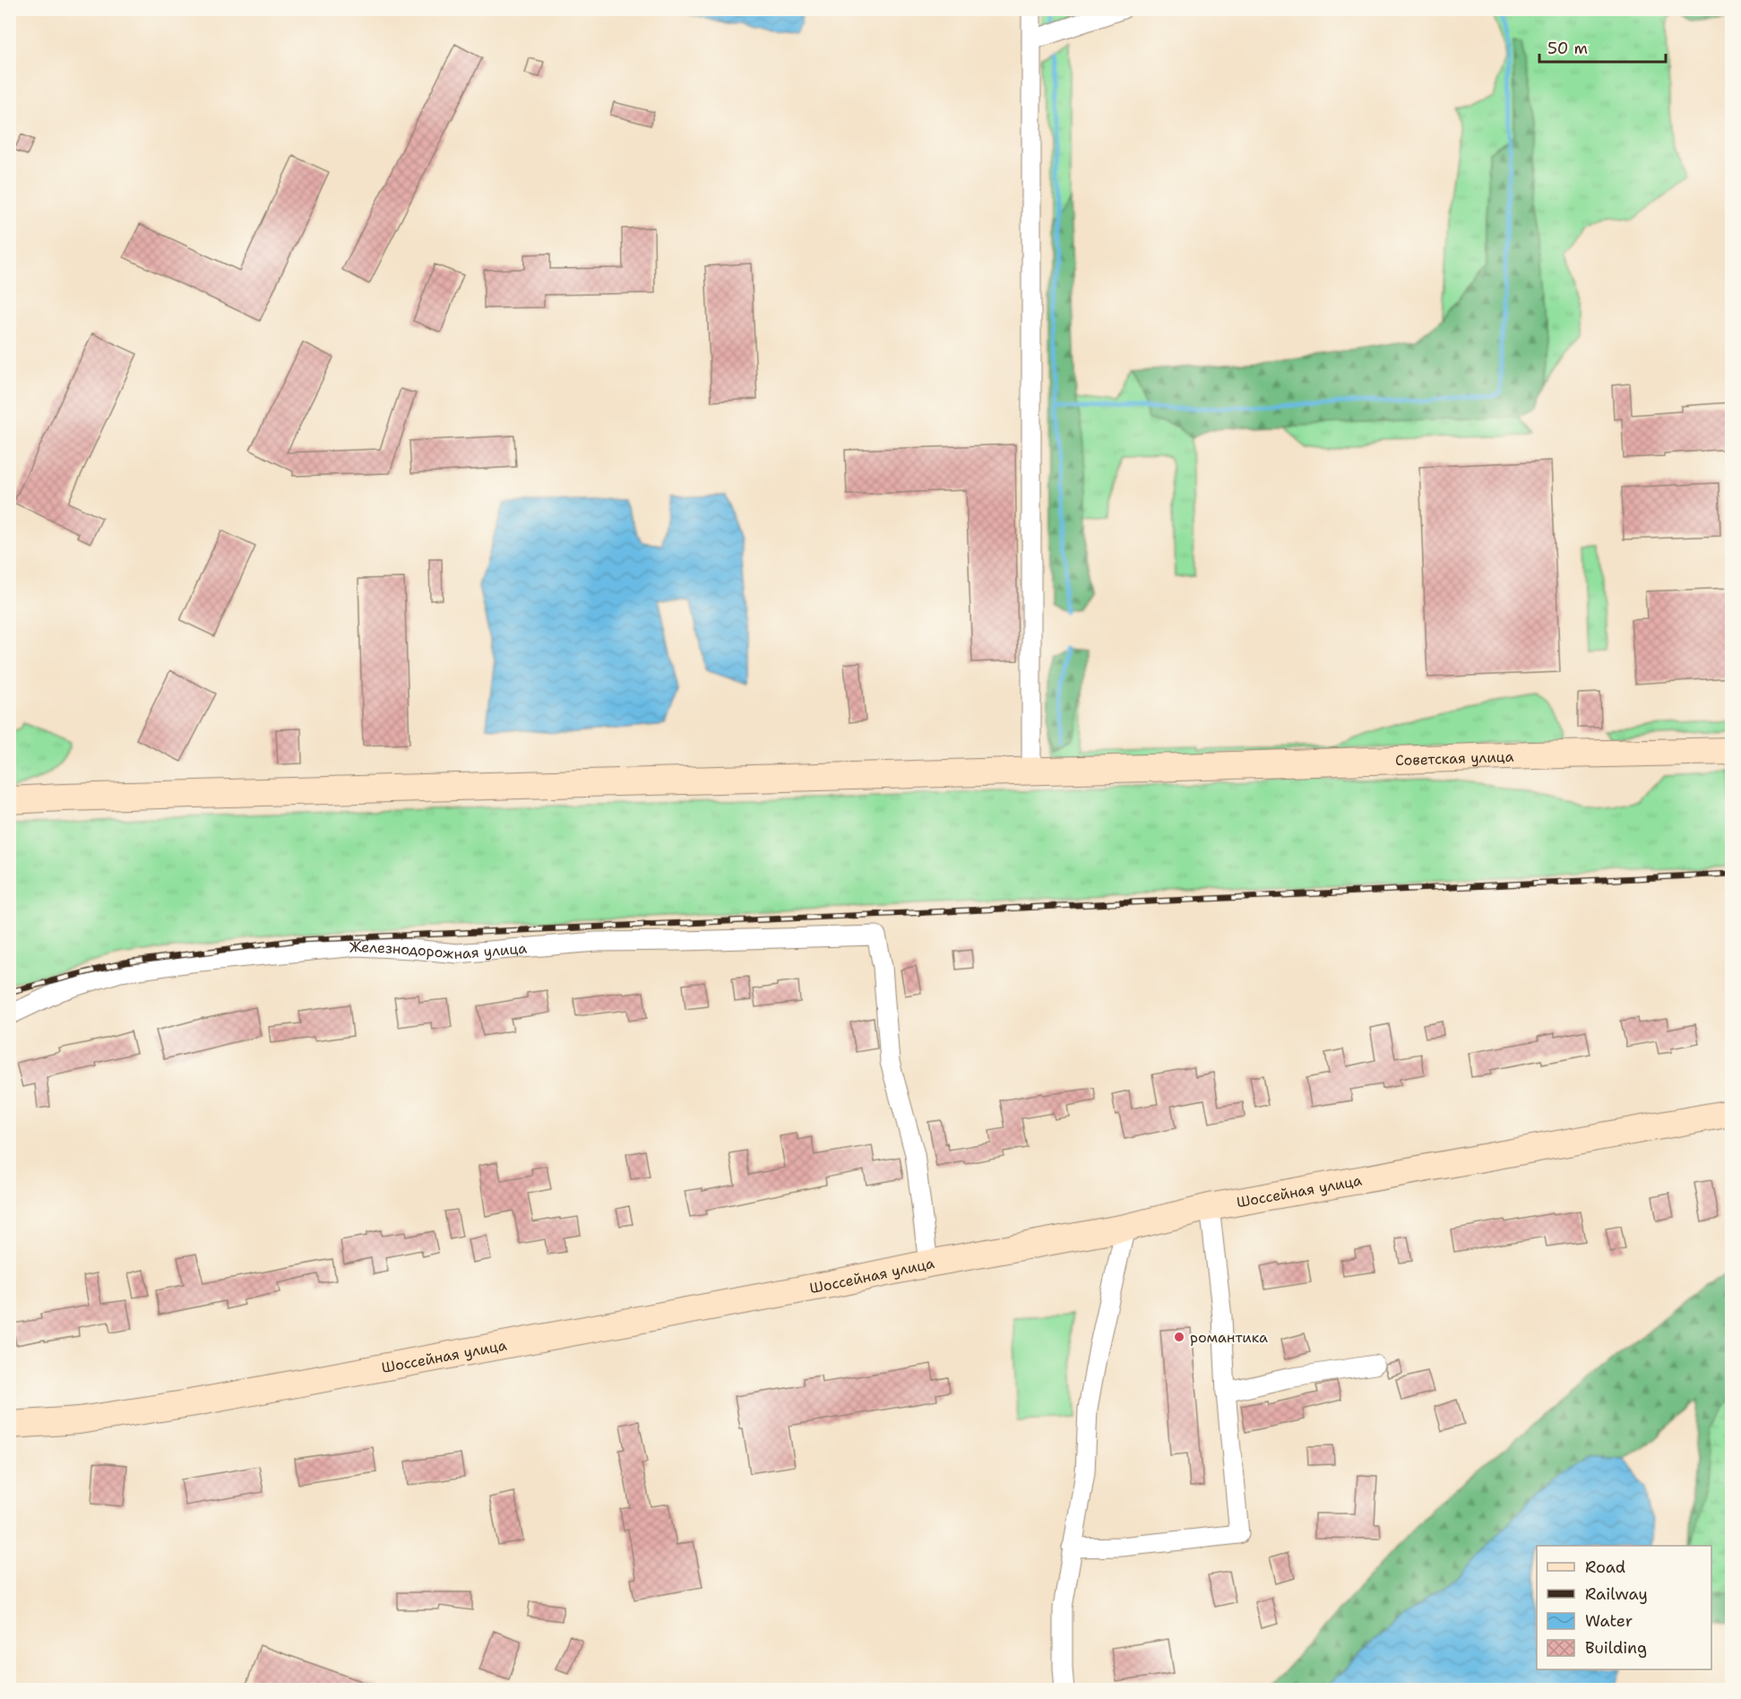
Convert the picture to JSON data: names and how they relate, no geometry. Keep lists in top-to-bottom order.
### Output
{
  "streets": {
    "street": ["Советская улица", "Железнодорожная улица", "Шоссейная улица"]
  },
  "crossings": [
    ["Железнодорожная улица", "Шоссейная улица"]
  ],
  "places": ["романтика"],
  "legend": [
    "Road",
    "Railway",
    "Water",
    "Building"
  ],
  "scale_bar": "50 m"
}
